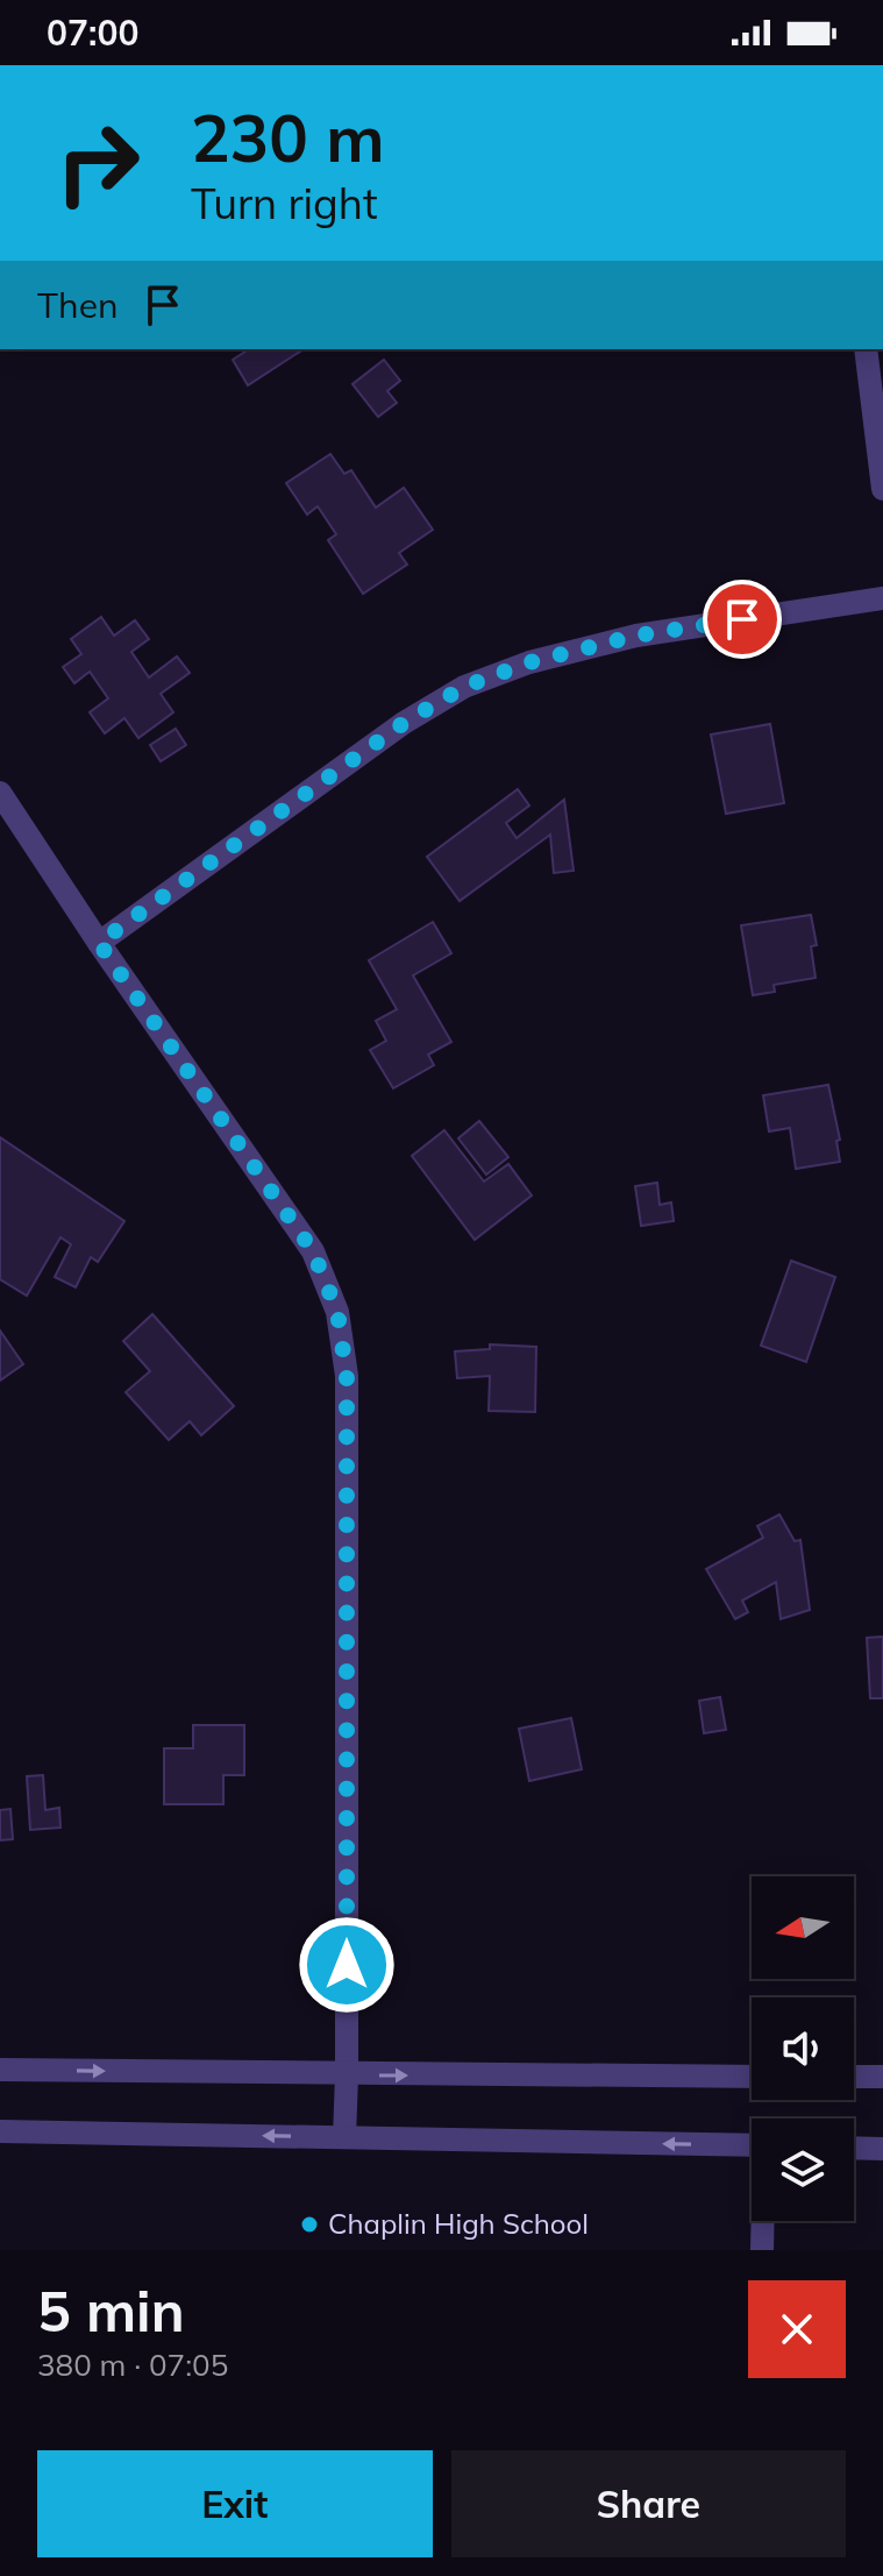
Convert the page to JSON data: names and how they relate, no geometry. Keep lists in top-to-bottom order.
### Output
{
  "places": ["Chaplin High School"],
  "north": "left",
  "page": {
    "status": "07:00",
    "turn": ["230 m", "Turn right"],
    "then": "Then",
    "heading": ["5 min", "380 m · 07:05"],
    "buttons": ["Exit", "Share"]
  }
}
